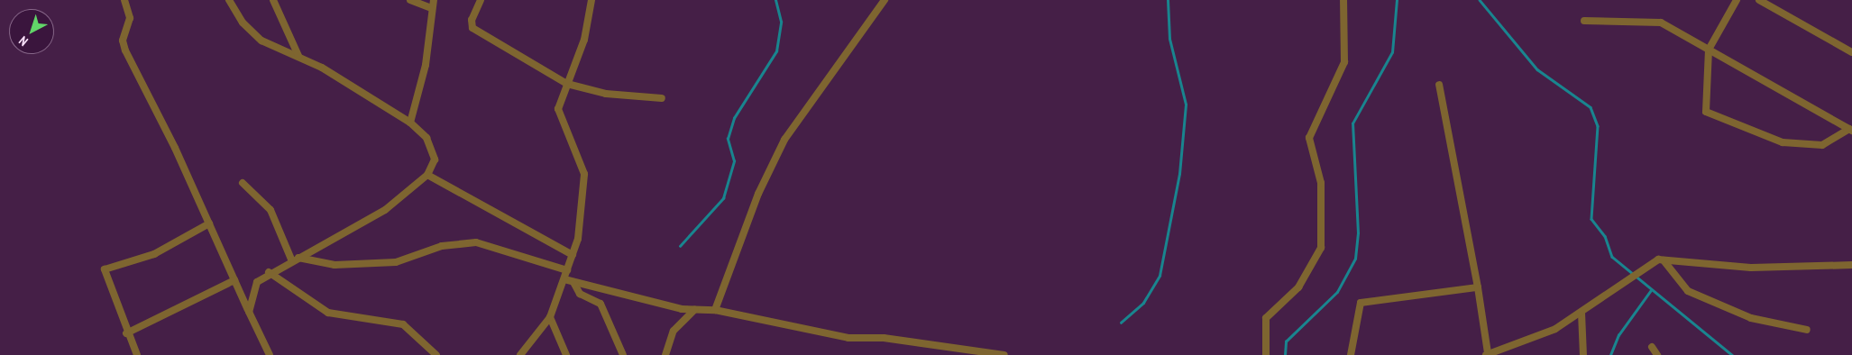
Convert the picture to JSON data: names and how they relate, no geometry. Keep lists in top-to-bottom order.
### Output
{
  "north": "bottom left"
}
